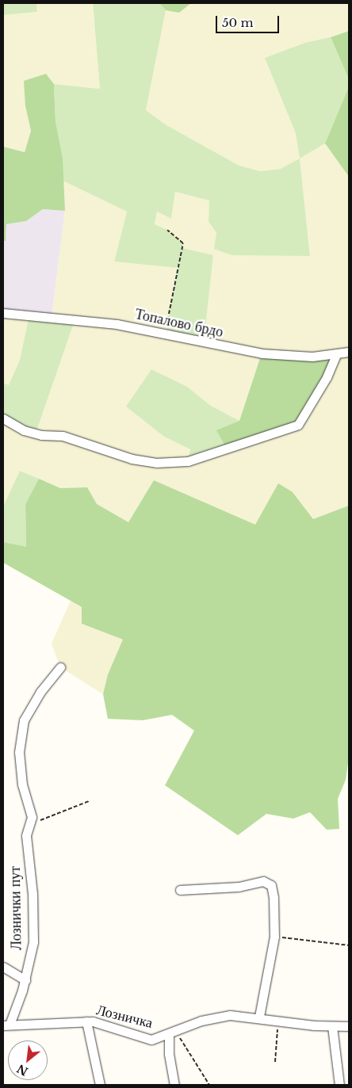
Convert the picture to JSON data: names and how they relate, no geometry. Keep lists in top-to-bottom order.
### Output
{
  "streets": {
    "street": ["Топалово брдо", "Лознички пут", "Лозничка"]
  },
  "crossings": [
    ["Лознички пут", "Лозничка"]
  ],
  "scale_bar": "50 m",
  "north": "bottom left"
}
